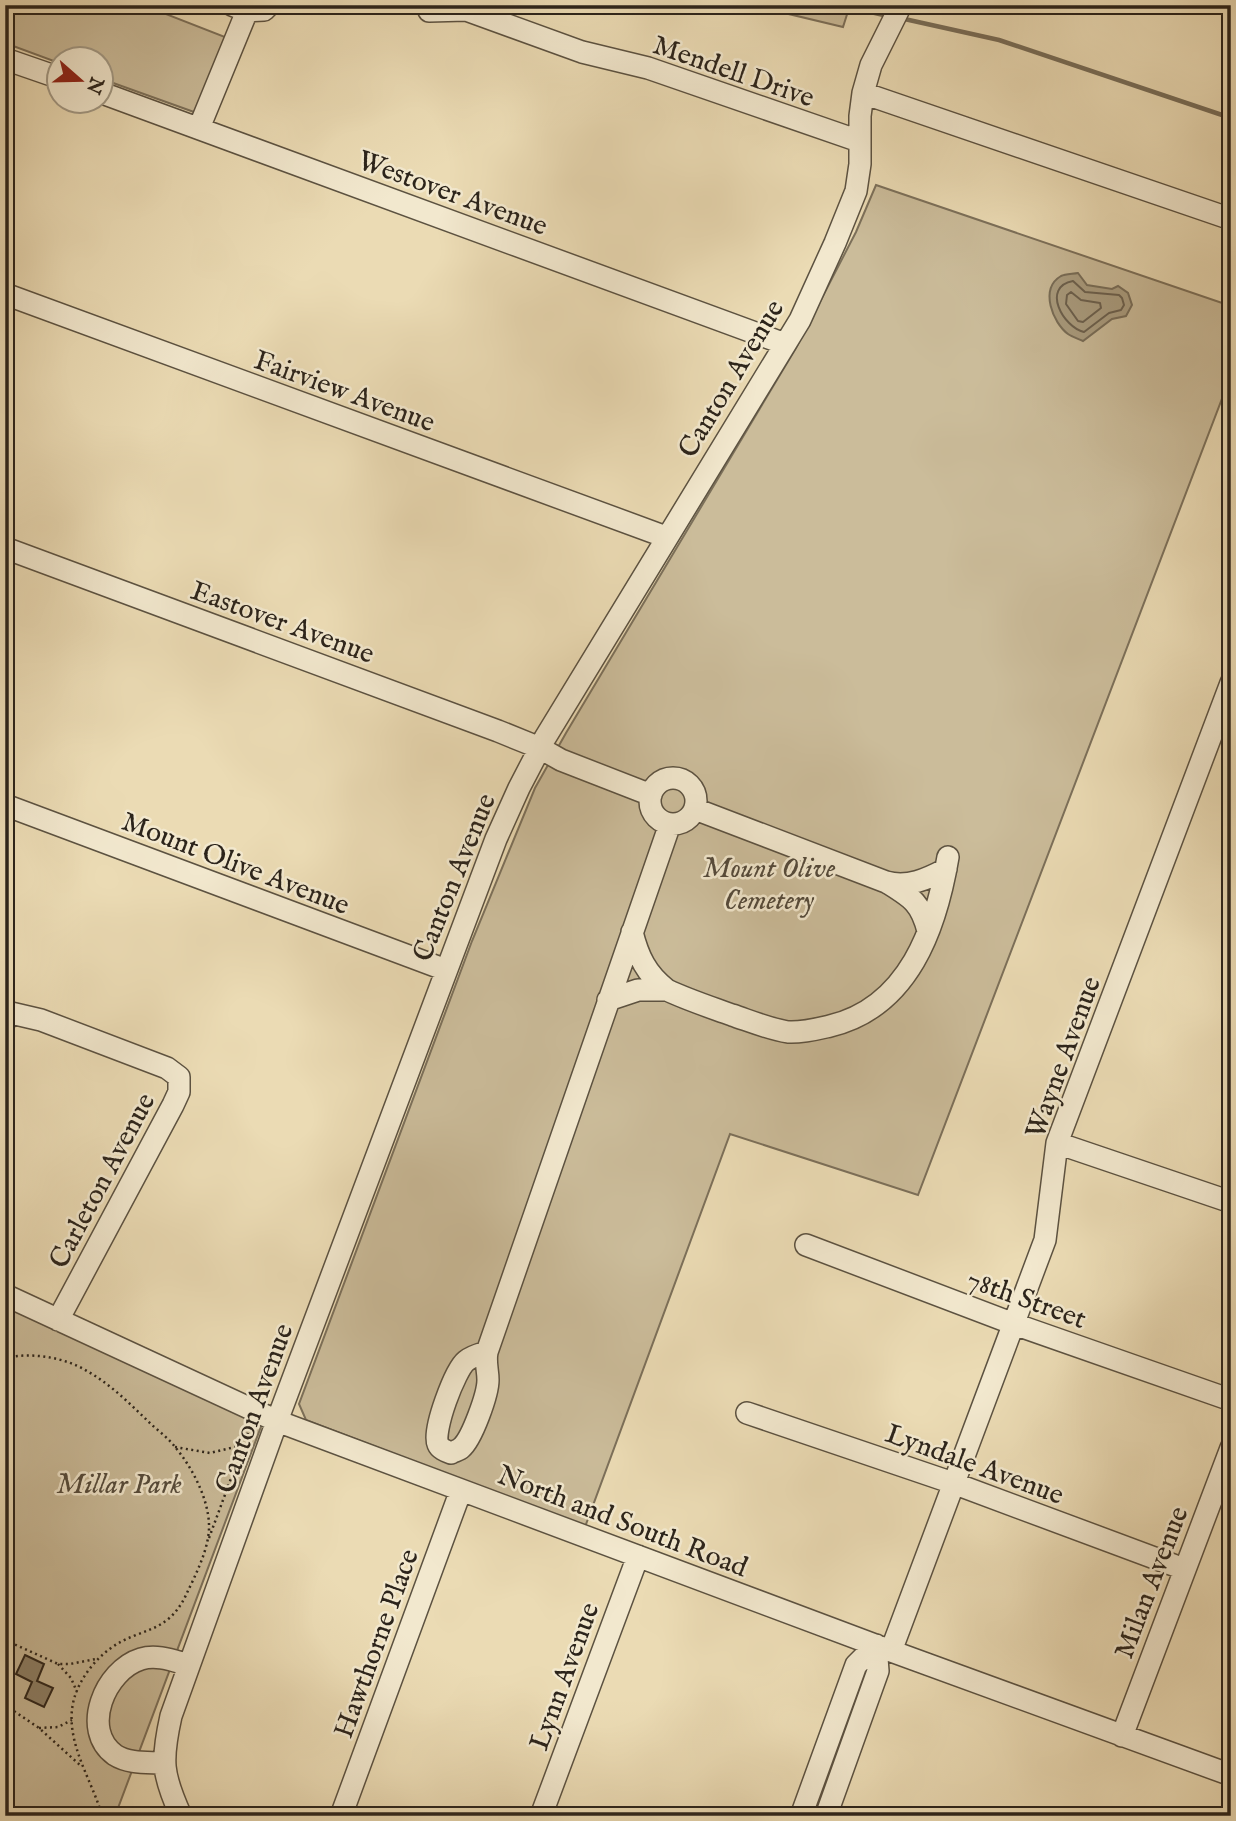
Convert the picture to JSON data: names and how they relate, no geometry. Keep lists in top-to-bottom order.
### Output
{
  "streets": {
    "street": [
      "Mendell Drive",
      "Westover Avenue",
      "Canton Avenue",
      "Fairview Avenue",
      "Eastover Avenue",
      "Mount Olive Avenue",
      "Wayne Avenue",
      "Carleton Avenue",
      "78th Street",
      "Lyndale Avenue",
      "North and South Road",
      "Milan Avenue",
      "Hawthorne Place",
      "Lynn Avenue"
    ]
  },
  "crossings": [
    ["Mendell Drive", "Canton Avenue"],
    ["Westover Avenue", "Canton Avenue"],
    ["Canton Avenue", "Fairview Avenue"],
    ["Canton Avenue", "Eastover Avenue"],
    ["Canton Avenue", "Mount Olive Avenue"],
    ["Canton Avenue", "North and South Road"],
    ["Wayne Avenue", "78th Street"],
    ["Wayne Avenue", "Lyndale Avenue"],
    ["Wayne Avenue", "North and South Road"],
    ["Carleton Avenue", "North and South Road"],
    ["Lyndale Avenue", "Milan Avenue"],
    ["North and South Road", "Milan Avenue"],
    ["North and South Road", "Hawthorne Place"],
    ["North and South Road", "Lynn Avenue"]
  ],
  "parks": ["Mount Olive Cemetery", "Millar Park"],
  "north": "right"
}
